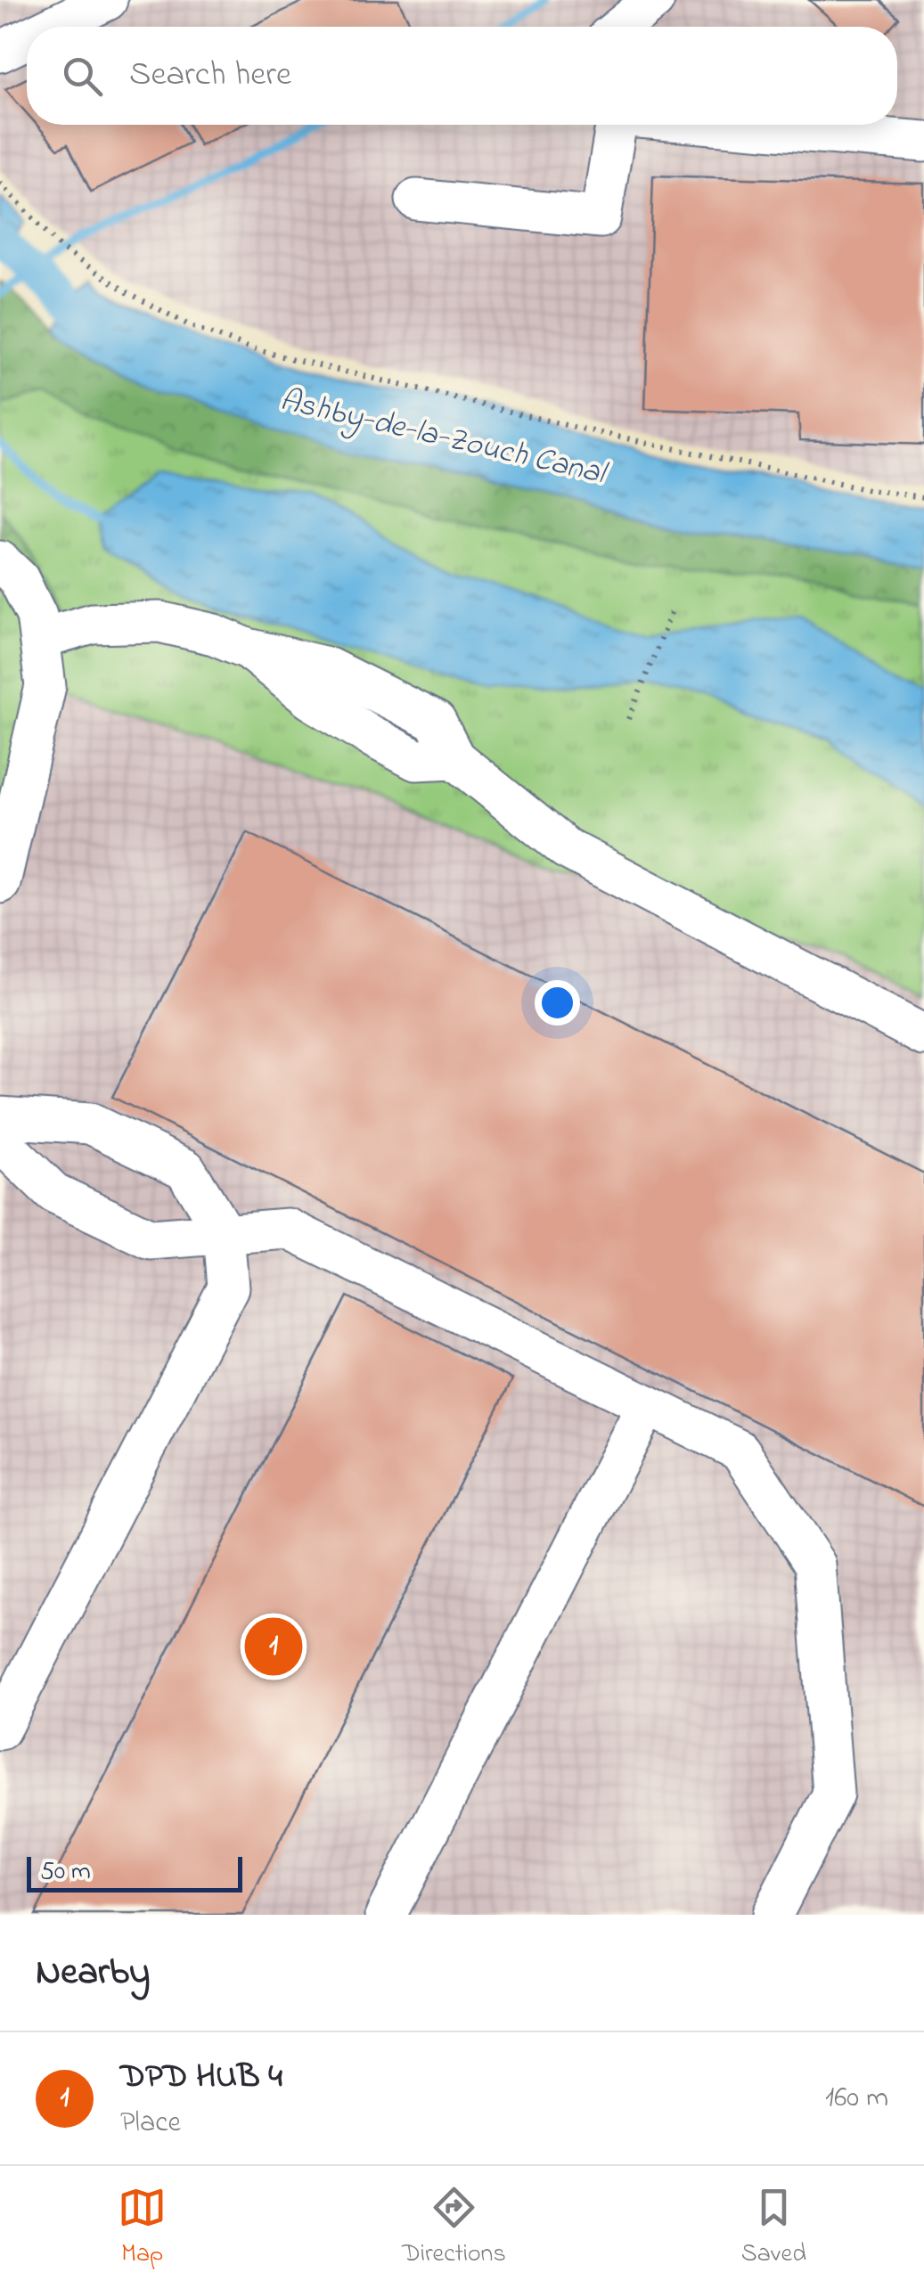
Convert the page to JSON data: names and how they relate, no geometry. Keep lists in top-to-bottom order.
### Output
{
  "water": ["Ashby-de-la-Zouch Canal"],
  "scale_bar": "50 m",
  "page": {
    "search": "Search here",
    "pins": "1",
    "scale": "50 m",
    "heading": "Nearby",
    "list": [
      {
        "mark": "1",
        "name": "DPD HUB 4",
        "note": "Place",
        "value": "160 m"
      }
    ],
    "nav": ["Map", "Directions", "Saved"]
  }
}
